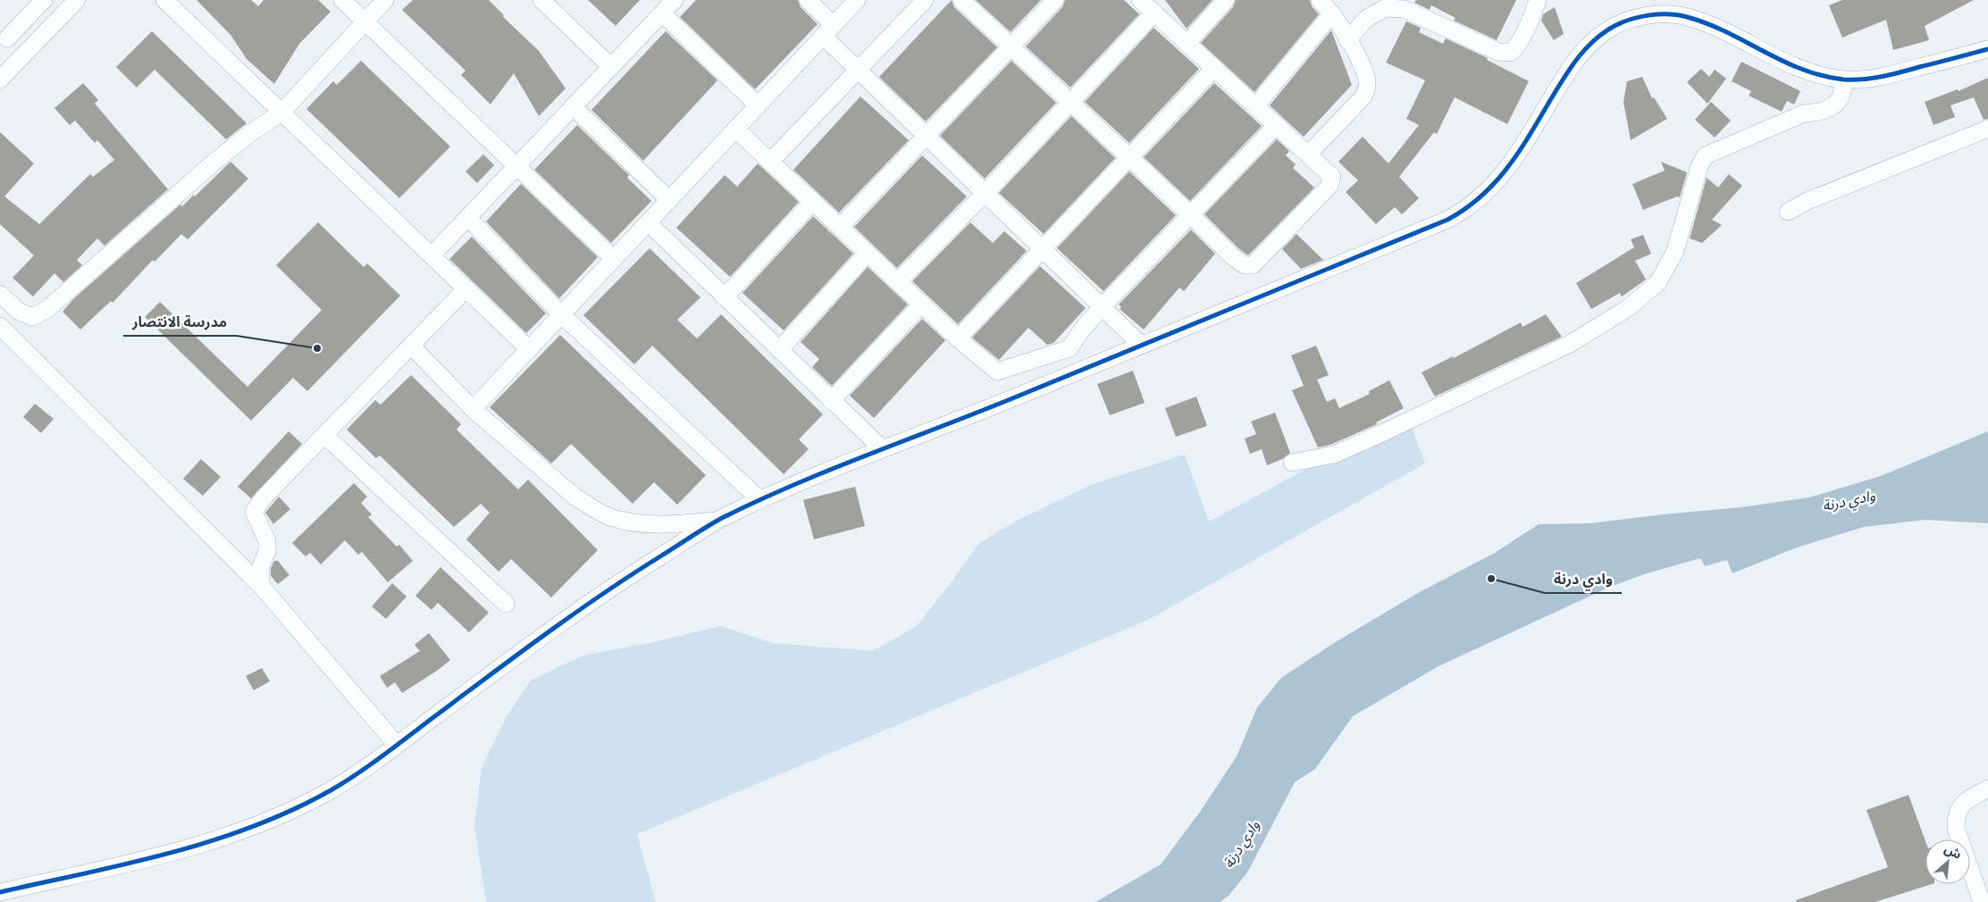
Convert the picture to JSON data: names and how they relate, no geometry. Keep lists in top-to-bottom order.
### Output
{
  "water": ["وادي درنة"],
  "places": ["مدرسة الانتصار", "وادي درنة"],
  "north": "top right"
}
